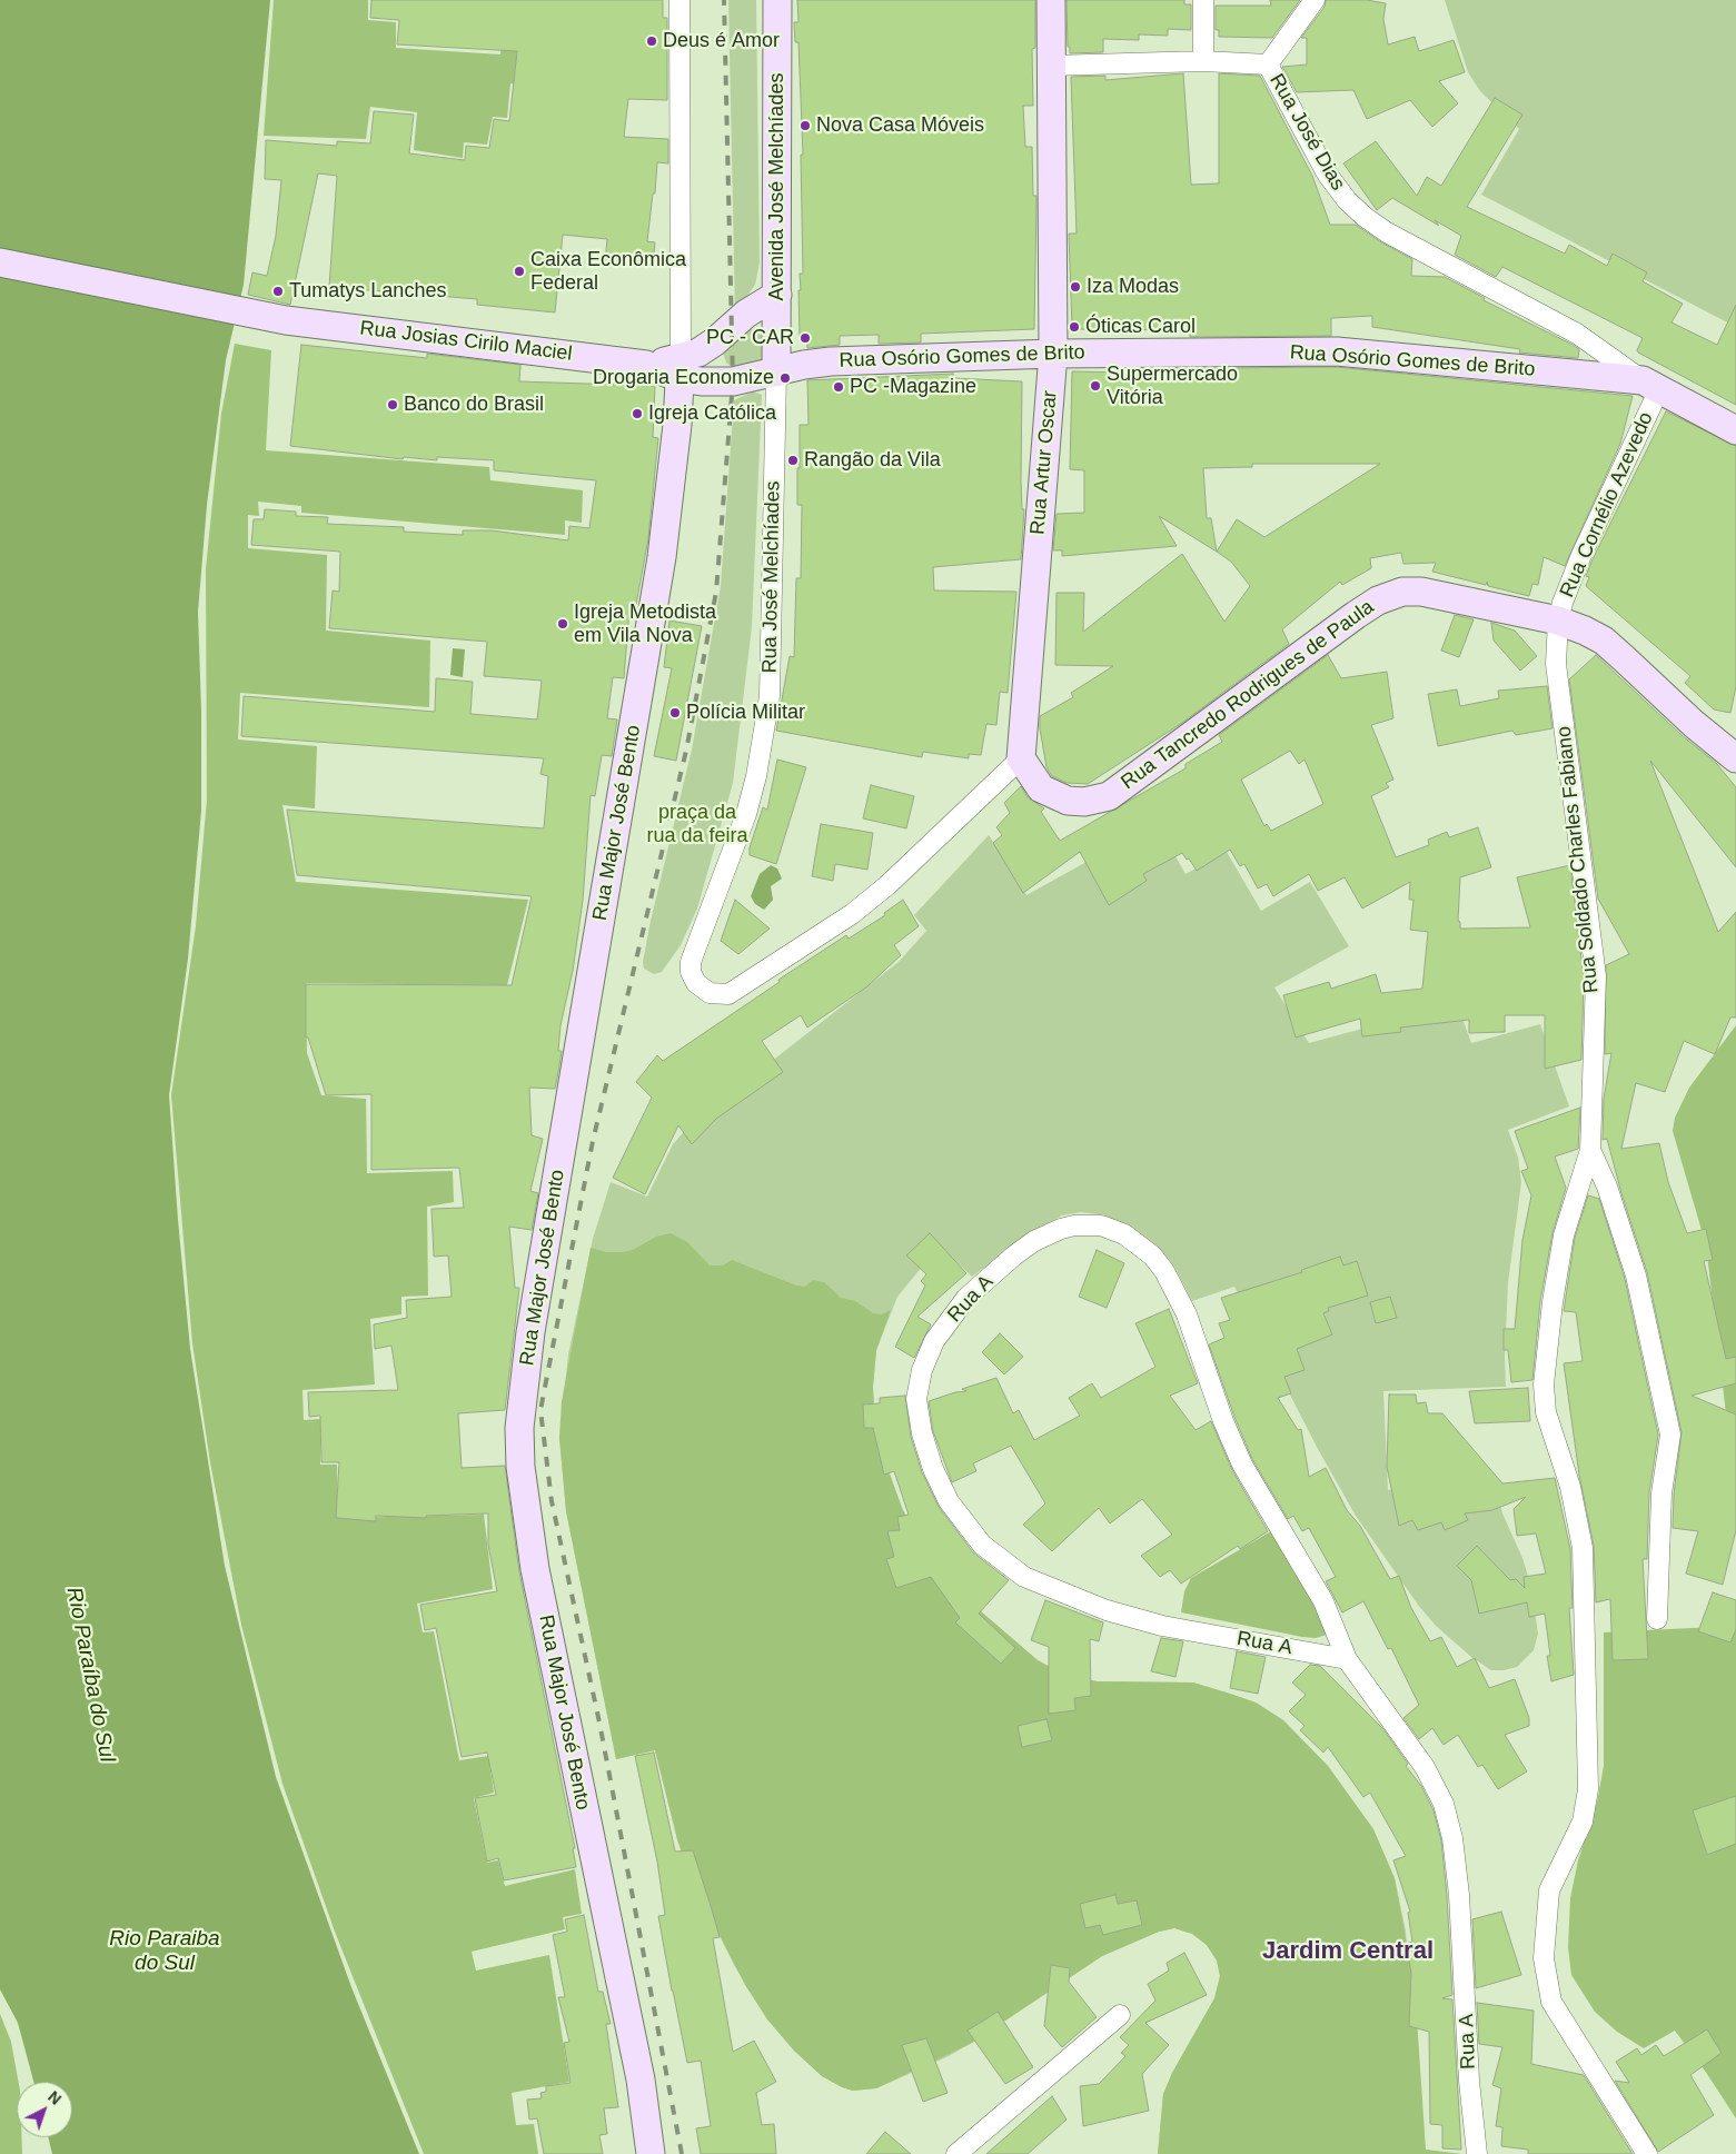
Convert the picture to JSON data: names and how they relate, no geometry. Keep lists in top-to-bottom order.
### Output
{
  "streets": {
    "street": [
      "Rua José Dias",
      "Avenida José Melchíades",
      "Rua Josias Cirilo Maciel",
      "Rua Osório Gomes de Brito",
      "Rua Artur Oscar",
      "Rua Cornélio Azevedo",
      "Rua José Melchíades",
      "Rua Tancredo Rodrigues de Paula",
      "Rua Major José Bento",
      "Rua Soldado Charles Fabiano",
      "Rua A"
    ]
  },
  "crossings": [
    ["Rua José Dias", "Rua Osório Gomes de Brito"],
    ["Rua José Dias", "Rua Artur Oscar"],
    ["Rua José Dias", "Rua Cornélio Azevedo"],
    ["Avenida José Melchíades", "Rua Josias Cirilo Maciel"],
    ["Avenida José Melchíades", "Rua Osório Gomes de Brito"],
    ["Avenida José Melchíades", "Rua José Melchíades"],
    ["Rua Josias Cirilo Maciel", "Rua Osório Gomes de Brito"],
    ["Rua Josias Cirilo Maciel", "Rua José Melchíades"],
    ["Rua Josias Cirilo Maciel", "Rua Major José Bento"],
    ["Rua Osório Gomes de Brito", "Rua Artur Oscar"],
    ["Rua Osório Gomes de Brito", "Rua Cornélio Azevedo"],
    ["Rua Osório Gomes de Brito", "Rua José Melchíades"],
    ["Rua Artur Oscar", "Rua José Melchíades"],
    ["Rua Artur Oscar", "Rua Tancredo Rodrigues de Paula"],
    ["Rua Cornélio Azevedo", "Rua Tancredo Rodrigues de Paula"],
    ["Rua Cornélio Azevedo", "Rua Soldado Charles Fabiano"],
    ["Rua José Melchíades", "Rua Tancredo Rodrigues de Paula"],
    ["Rua Tancredo Rodrigues de Paula", "Rua Soldado Charles Fabiano"]
  ],
  "districts": ["Jardim Central"],
  "water": ["Rio Paraíba do Sul", "Rio Paraiba do Sul"],
  "parks": ["praça da rua da feira"],
  "places": [
    "Deus é Amor",
    "Nova Casa Móveis",
    "Caixa Econômica Federal",
    "Iza Modas",
    "Tumatys Lanches",
    "Óticas Carol",
    "PC - CAR",
    "Drogaria Economize",
    "Supermercado Vitória",
    "PC -Magazine",
    "Banco do Brasil",
    "Igreja Católica",
    "Rangão da Vila",
    "Igreja Metodista em Vila Nova",
    "Polícia Militar"
  ],
  "north": "top right"
}
